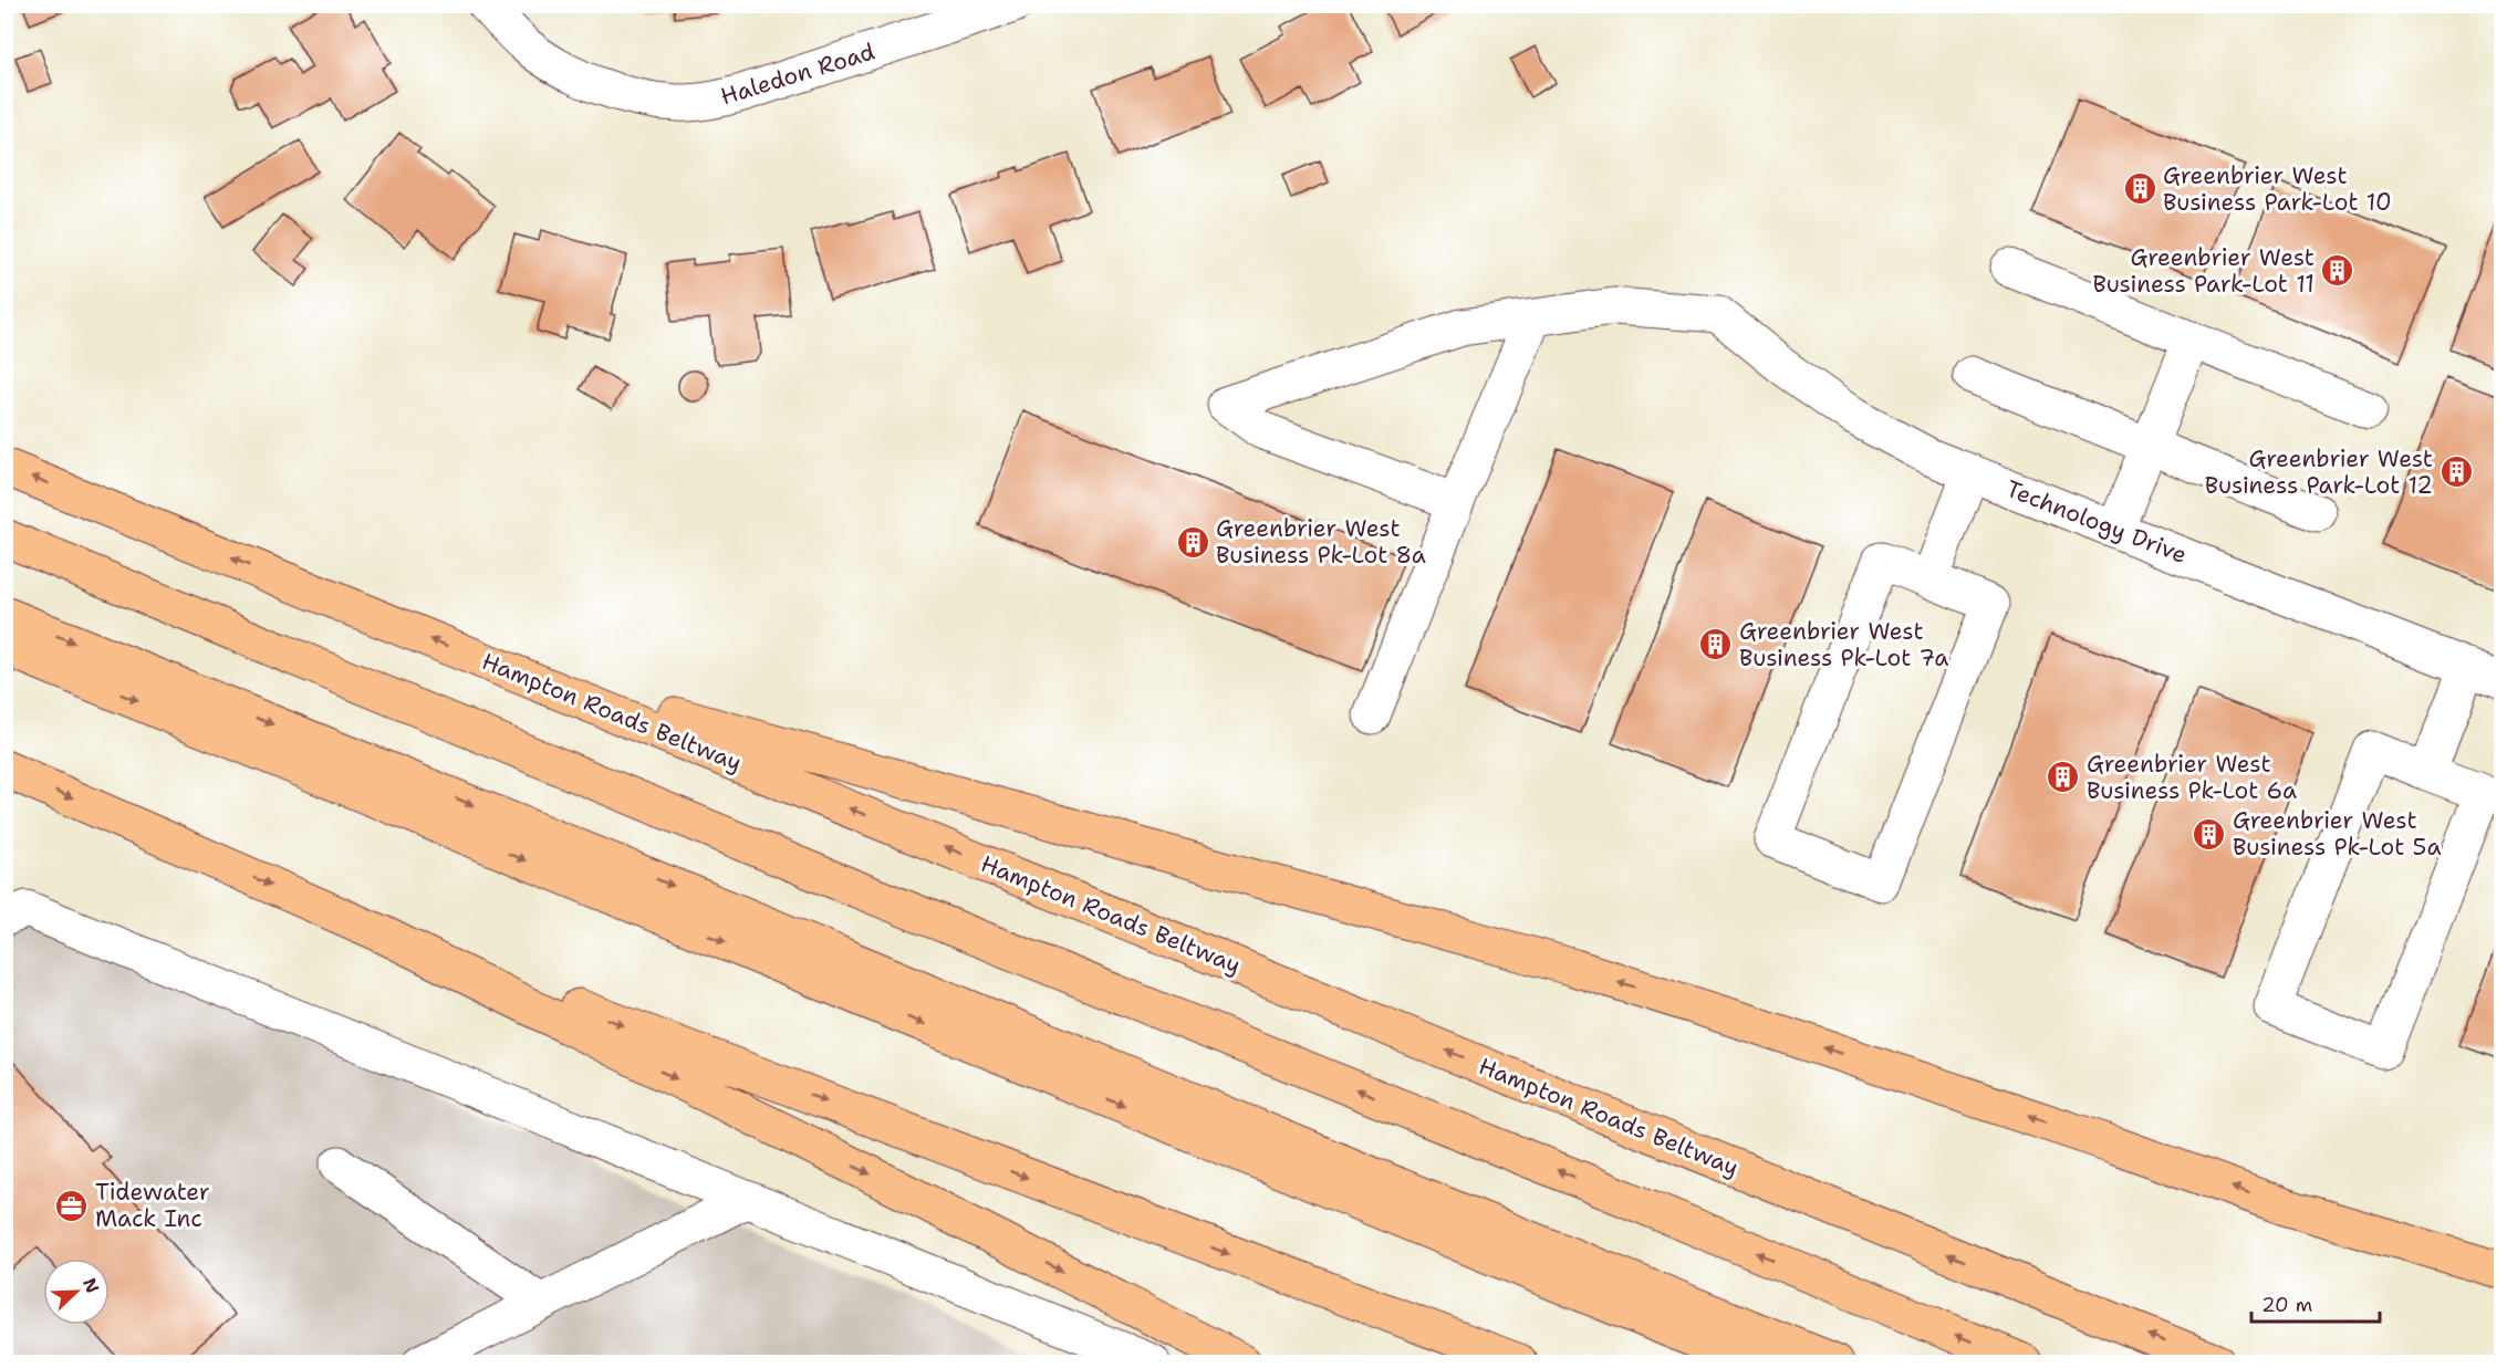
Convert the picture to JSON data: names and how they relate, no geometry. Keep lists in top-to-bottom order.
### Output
{
  "streets": {
    "highway": ["Hampton Roads Beltway"],
    "street": ["Haledon Road", "Technology Drive"]
  },
  "places": {
    "building": [
      "Greenbrier West Business Park-Lot 10",
      "Greenbrier West Business Park-Lot 11",
      "Greenbrier West Business Park-Lot 12",
      "Greenbrier West Business Pk-Lot 8a",
      "Greenbrier West Business Pk-Lot 7a",
      "Greenbrier West Business Pk-Lot 6a",
      "Greenbrier West Business Pk-Lot 5a"
    ],
    "office": ["Tidewater Mack Inc"]
  },
  "scale_bar": "20 m",
  "north": "top right"
}
